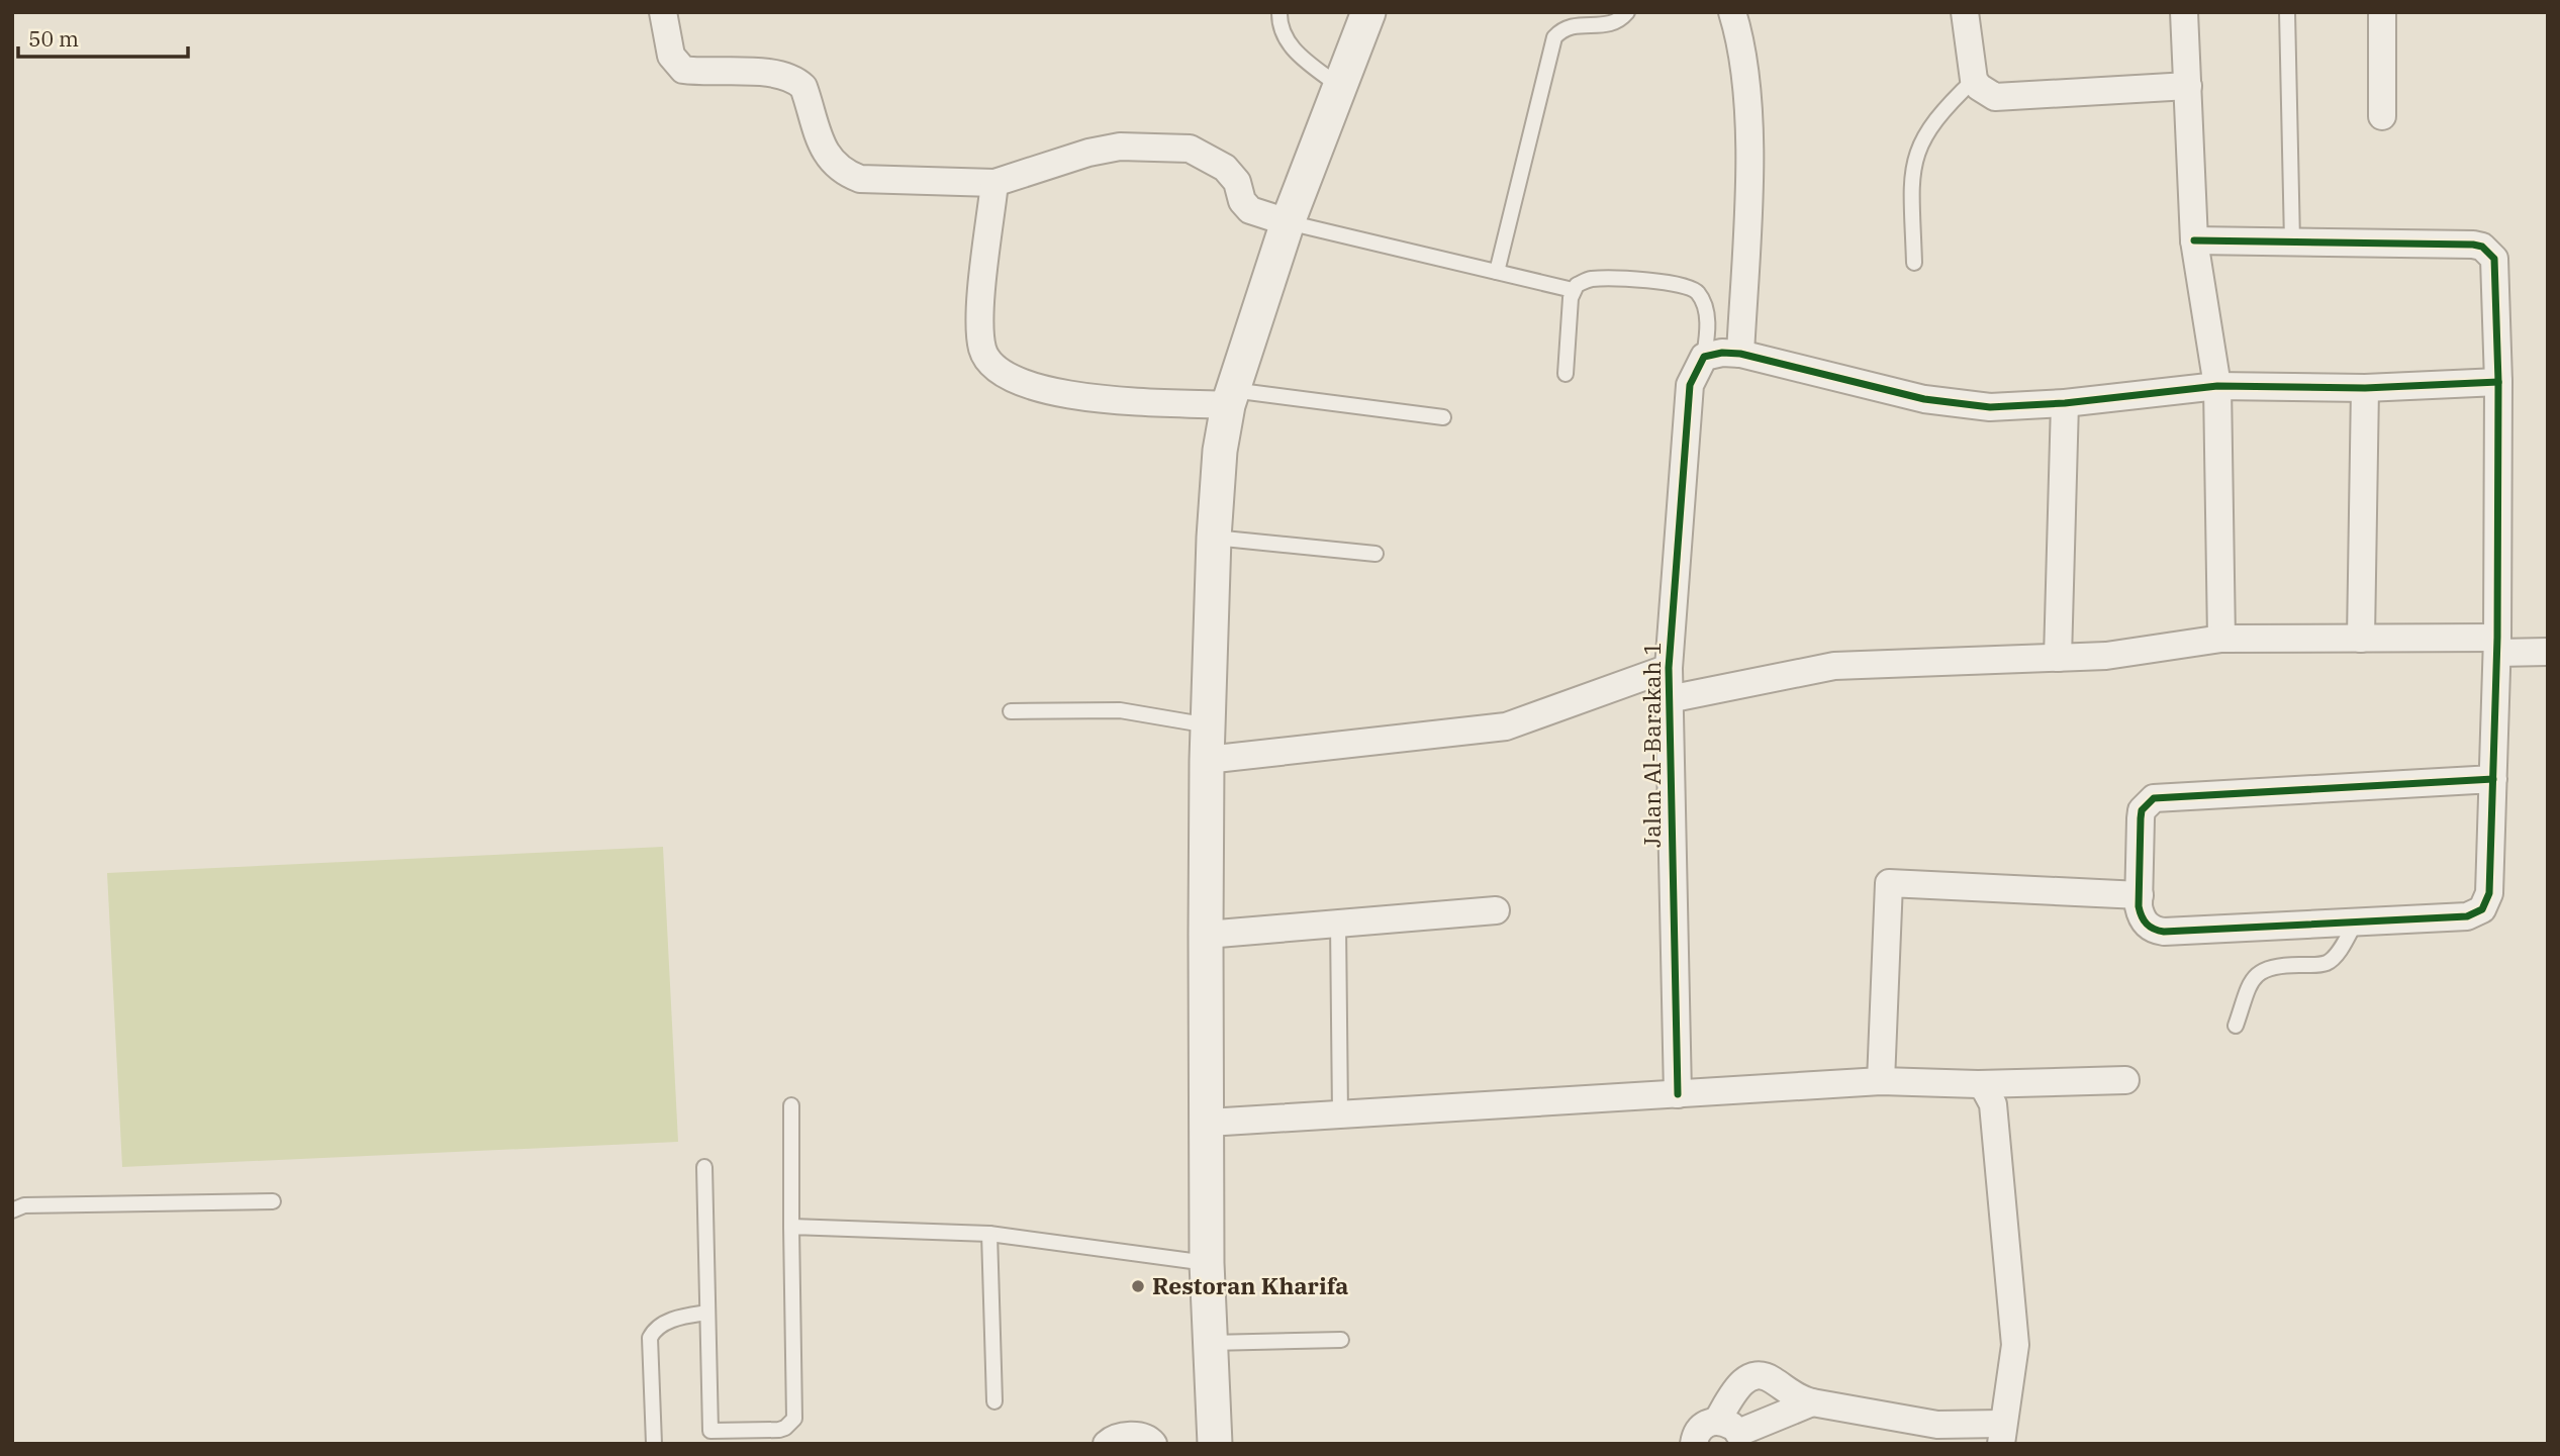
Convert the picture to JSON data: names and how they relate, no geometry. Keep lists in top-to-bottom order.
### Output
{
  "streets": {
    "street": ["Jalan Al-Barakah 1"]
  },
  "places": ["Restoran Kharifa"],
  "scale_bar": "50 m"
}
